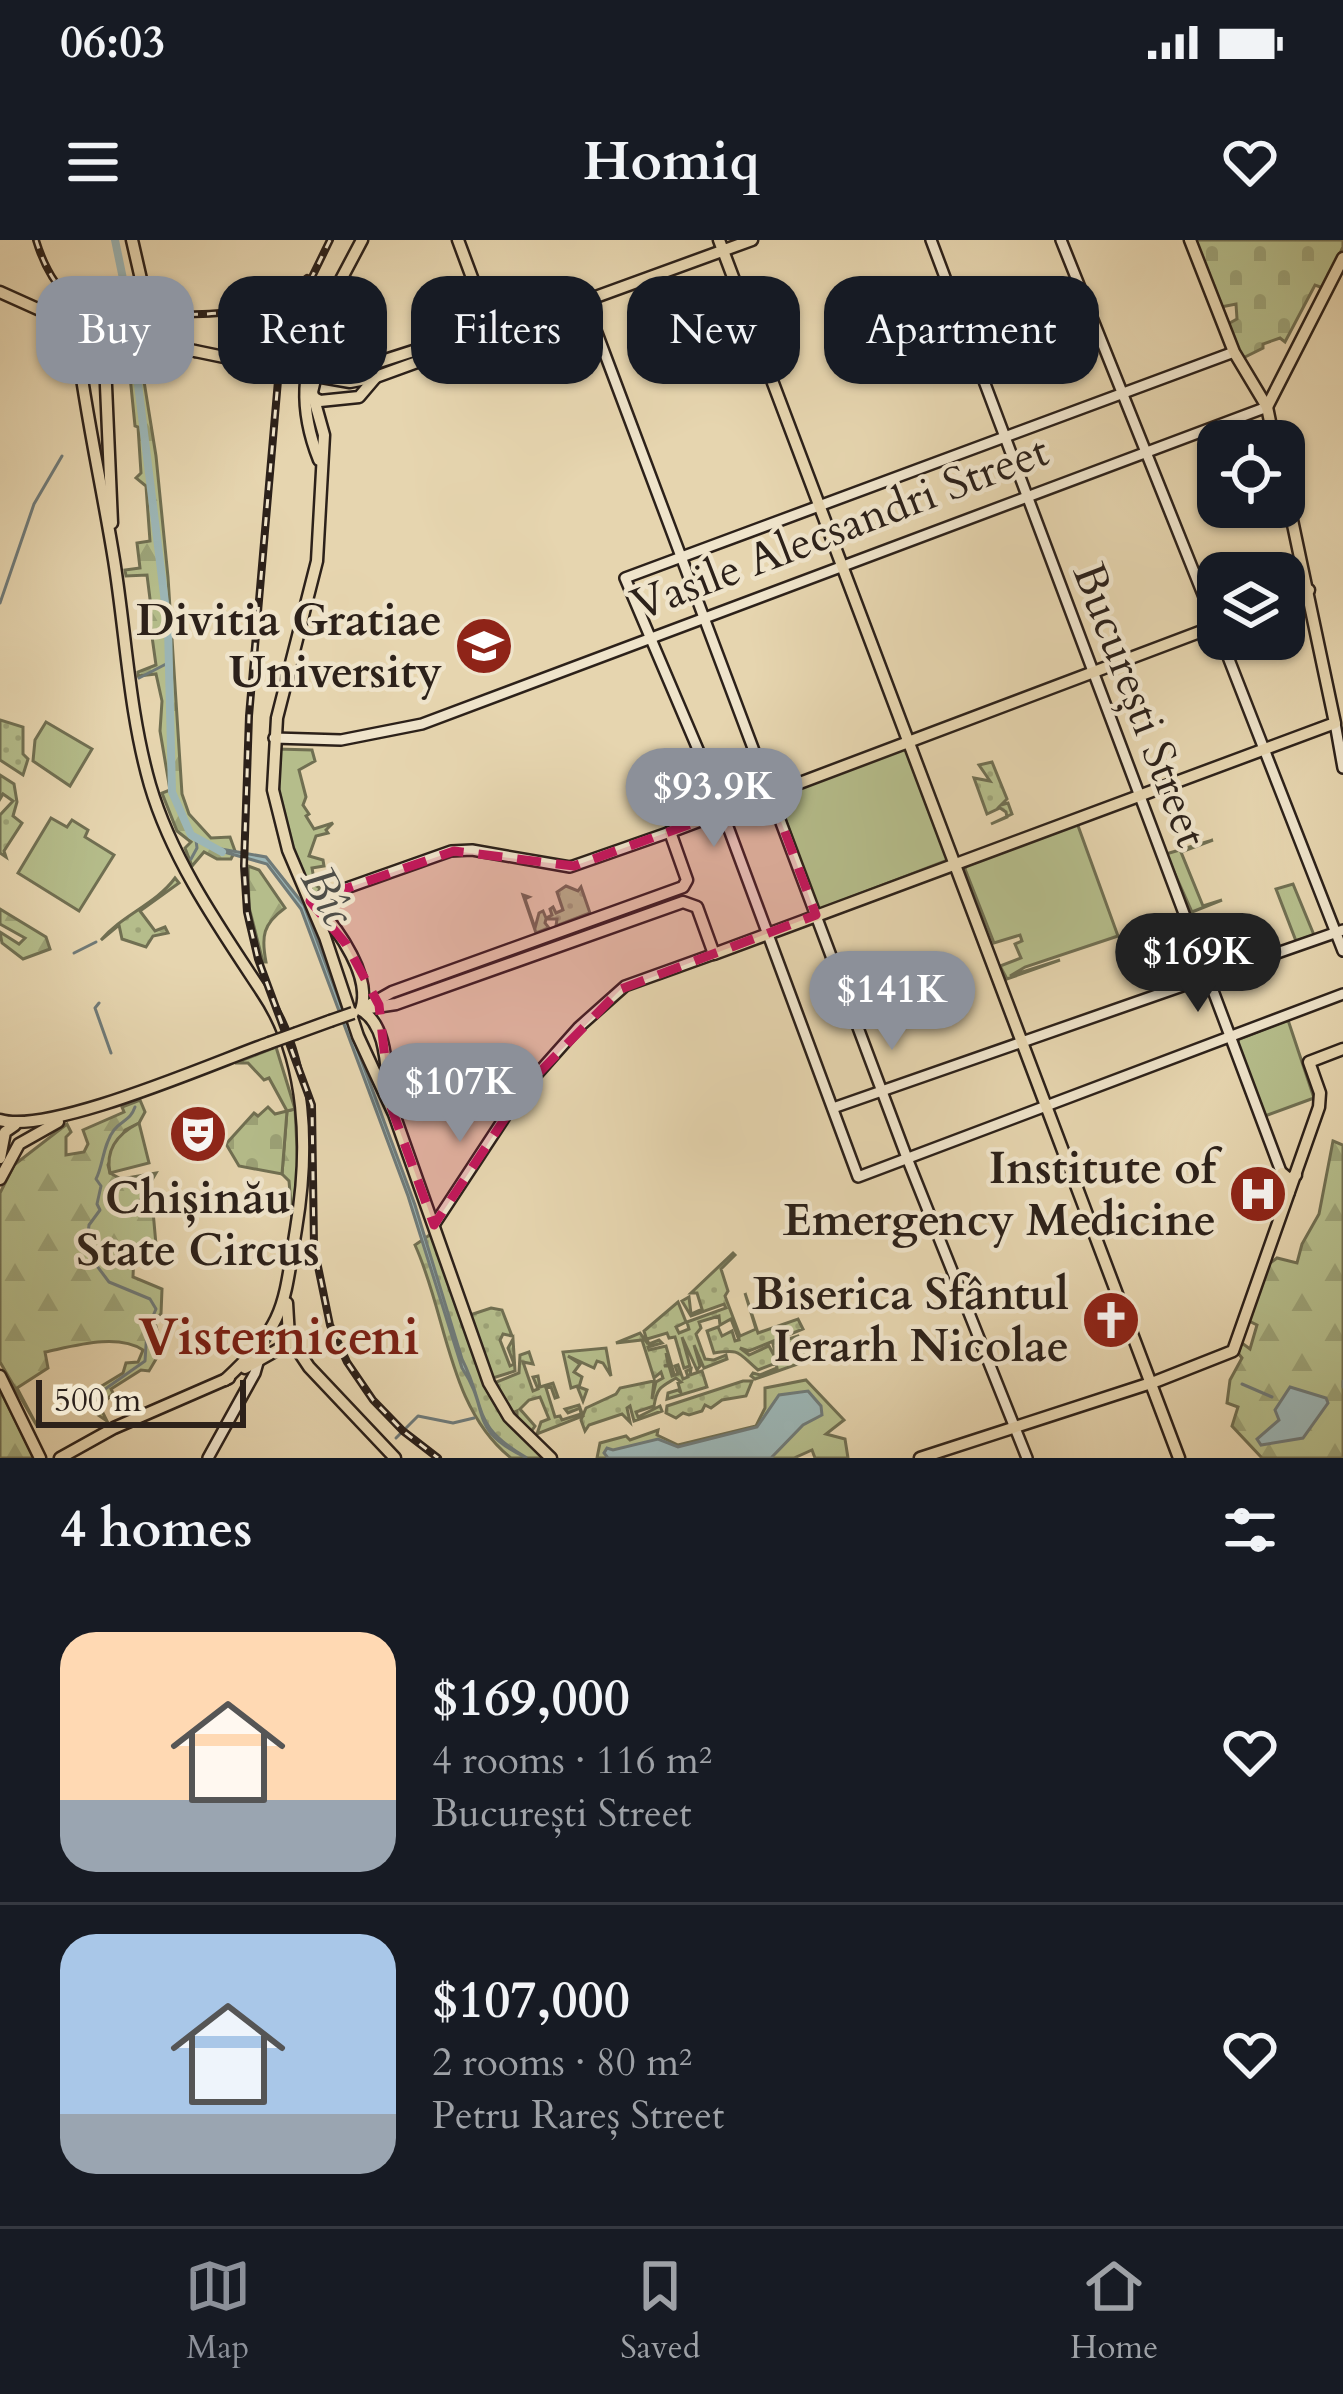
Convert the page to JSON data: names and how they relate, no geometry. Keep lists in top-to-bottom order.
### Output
{
  "streets": {
    "main road": ["Vasile Alecsandri Street", "București Street"]
  },
  "crossings": [
    ["Vasile Alecsandri Street", "București Street"]
  ],
  "districts": ["Visterniceni"],
  "water": ["Bîc"],
  "places": {
    "school or university": ["Divitia Gratiae University"],
    "theatre": ["Chișinău State Circus"],
    "hospital": ["Institute of Emergency Medicine"],
    "church": ["Biserica Sfântul Ierarh Nicolae"]
  },
  "scale_bar": "500 m",
  "page": {
    "status": "06:03",
    "header": "Homiq",
    "chip": [
      "Buy",
      "Rent",
      "Filters",
      "New",
      "Apartment"
    ],
    "price": [
      "$93.9K",
      "$169K",
      "$141K",
      "$107K"
    ],
    "scale": "500 m",
    "heading": "4 homes",
    "list": [
      {
        "name": "$169,000",
        "note": "4 rooms · 116 m² · București Street"
      },
      {
        "name": "$107,000",
        "note": "2 rooms · 80 m² · Petru Rareș Street"
      }
    ],
    "tabs": ["Map", "Saved", "Home"]
  }
}
